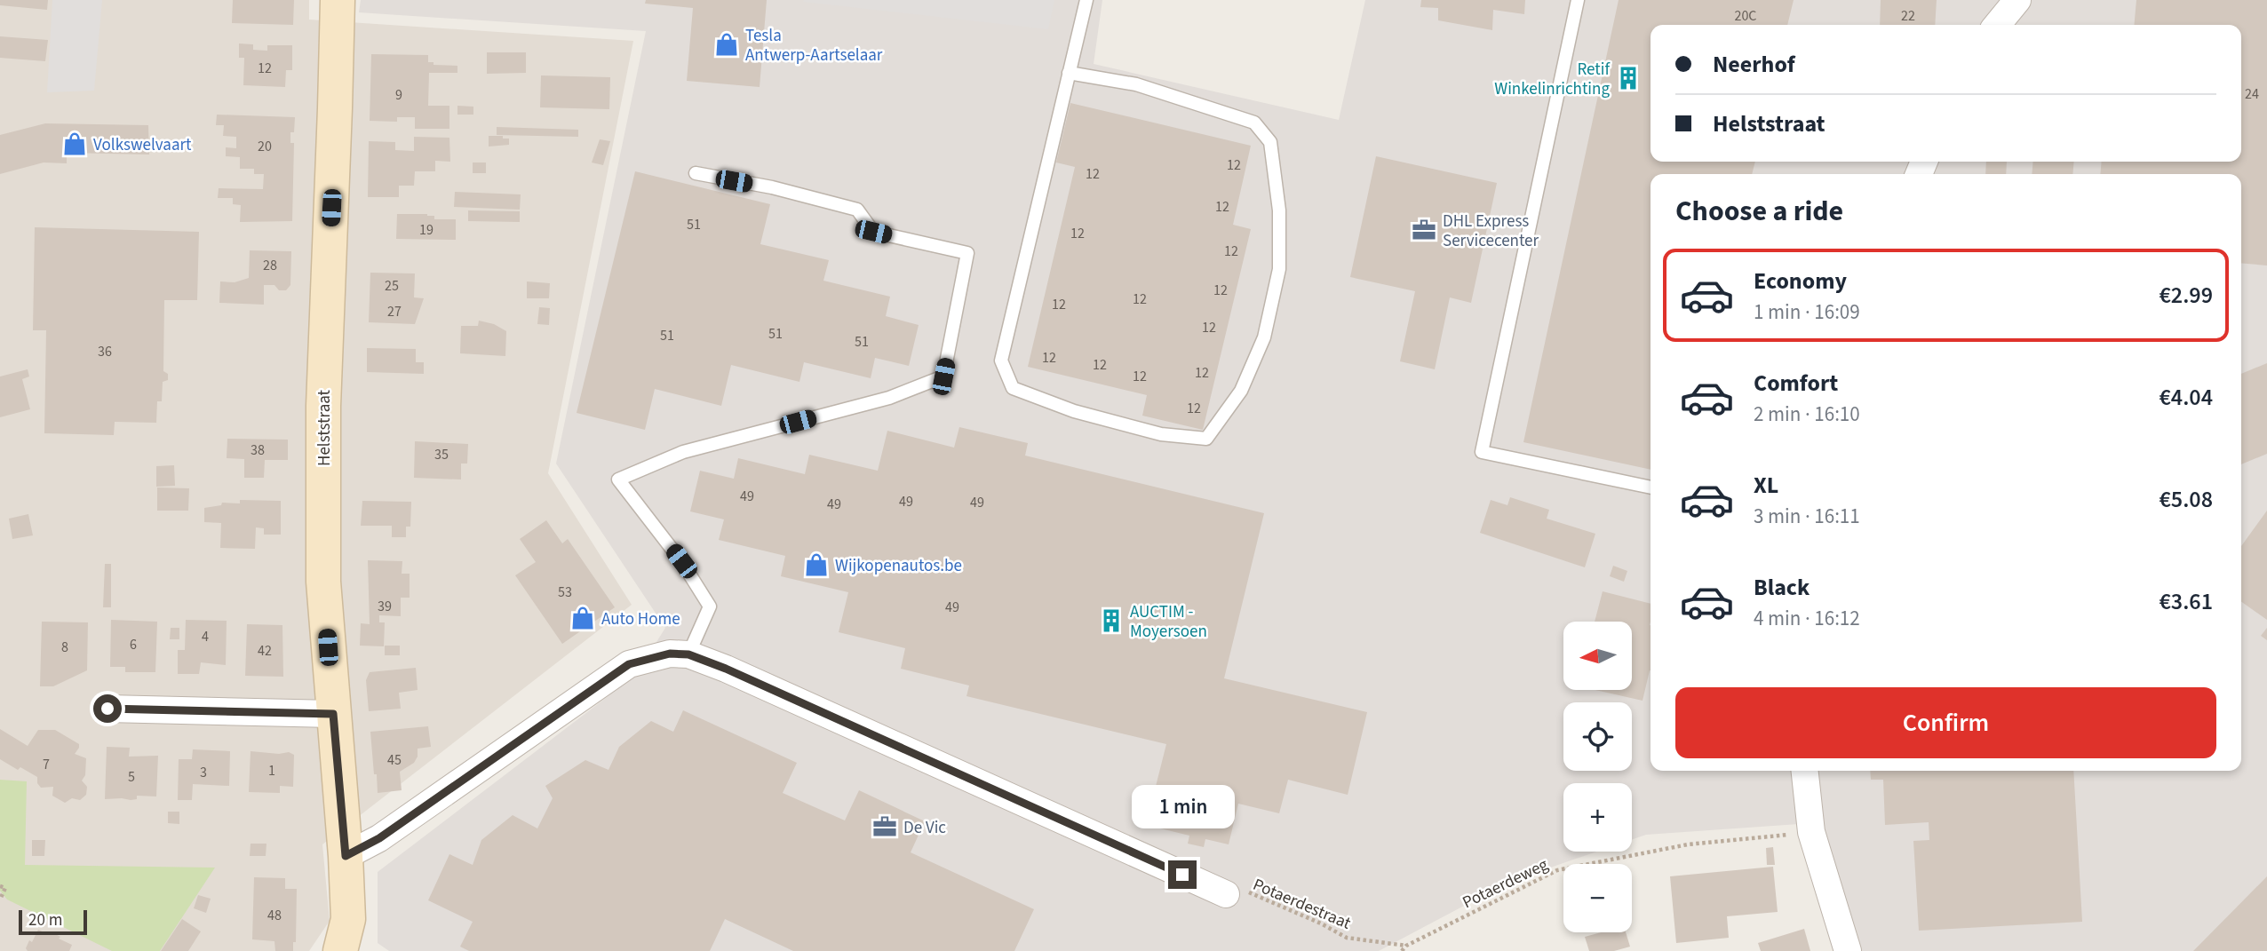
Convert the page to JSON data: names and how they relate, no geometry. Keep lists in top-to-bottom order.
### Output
{
  "streets": {
    "street": ["Helststraat"],
    "path": ["Potaerdeweg", "Potaerdestraat"]
  },
  "crossings": [
    ["Potaerdeweg", "Potaerdestraat"]
  ],
  "places": {
    "shop": [
      "Tesla Antwerp-Aartselaar",
      "Volkswelvaart",
      "Wijkopenautos.be",
      "Auto Home"
    ],
    "building": ["Retif Winkelinrichting", "AUCTIM - Moyersoen"],
    "office": ["DHL Express Servicecenter", "De Vic"]
  },
  "house_numbers": [
    "20C",
    "22",
    "12",
    "24",
    "9",
    "20",
    "12",
    "12",
    "12",
    "51",
    "19",
    "12",
    "12",
    "28",
    "25",
    "12",
    "12",
    "12",
    "27",
    "12",
    "51",
    "51",
    "51",
    "36",
    "12",
    "12",
    "12",
    "12",
    "12",
    "38",
    "35",
    "49",
    "49",
    "49",
    "49",
    "53",
    "39",
    "49",
    "4",
    "6",
    "8",
    "42",
    "45",
    "7",
    "1",
    "3",
    "5",
    "48"
  ],
  "scale_bar": "20 m",
  "north": "left",
  "page": {
    "banner": ["Neerhof", "Helststraat"],
    "heading": "Choose a ride",
    "list": [
      {
        "name": "Economy",
        "note": "1 min · 16:09",
        "value": "€2.99"
      },
      {
        "name": "Comfort",
        "note": "2 min · 16:10",
        "value": "€4.04"
      },
      {
        "name": "XL",
        "note": "3 min · 16:11",
        "value": "€5.08"
      },
      {
        "name": "Black",
        "note": "4 min · 16:12",
        "value": "€3.61"
      }
    ],
    "map_buttons": ["+", "−"],
    "buttons": "Confirm",
    "bubble": "1 min",
    "scale": "20 m"
  }
}
